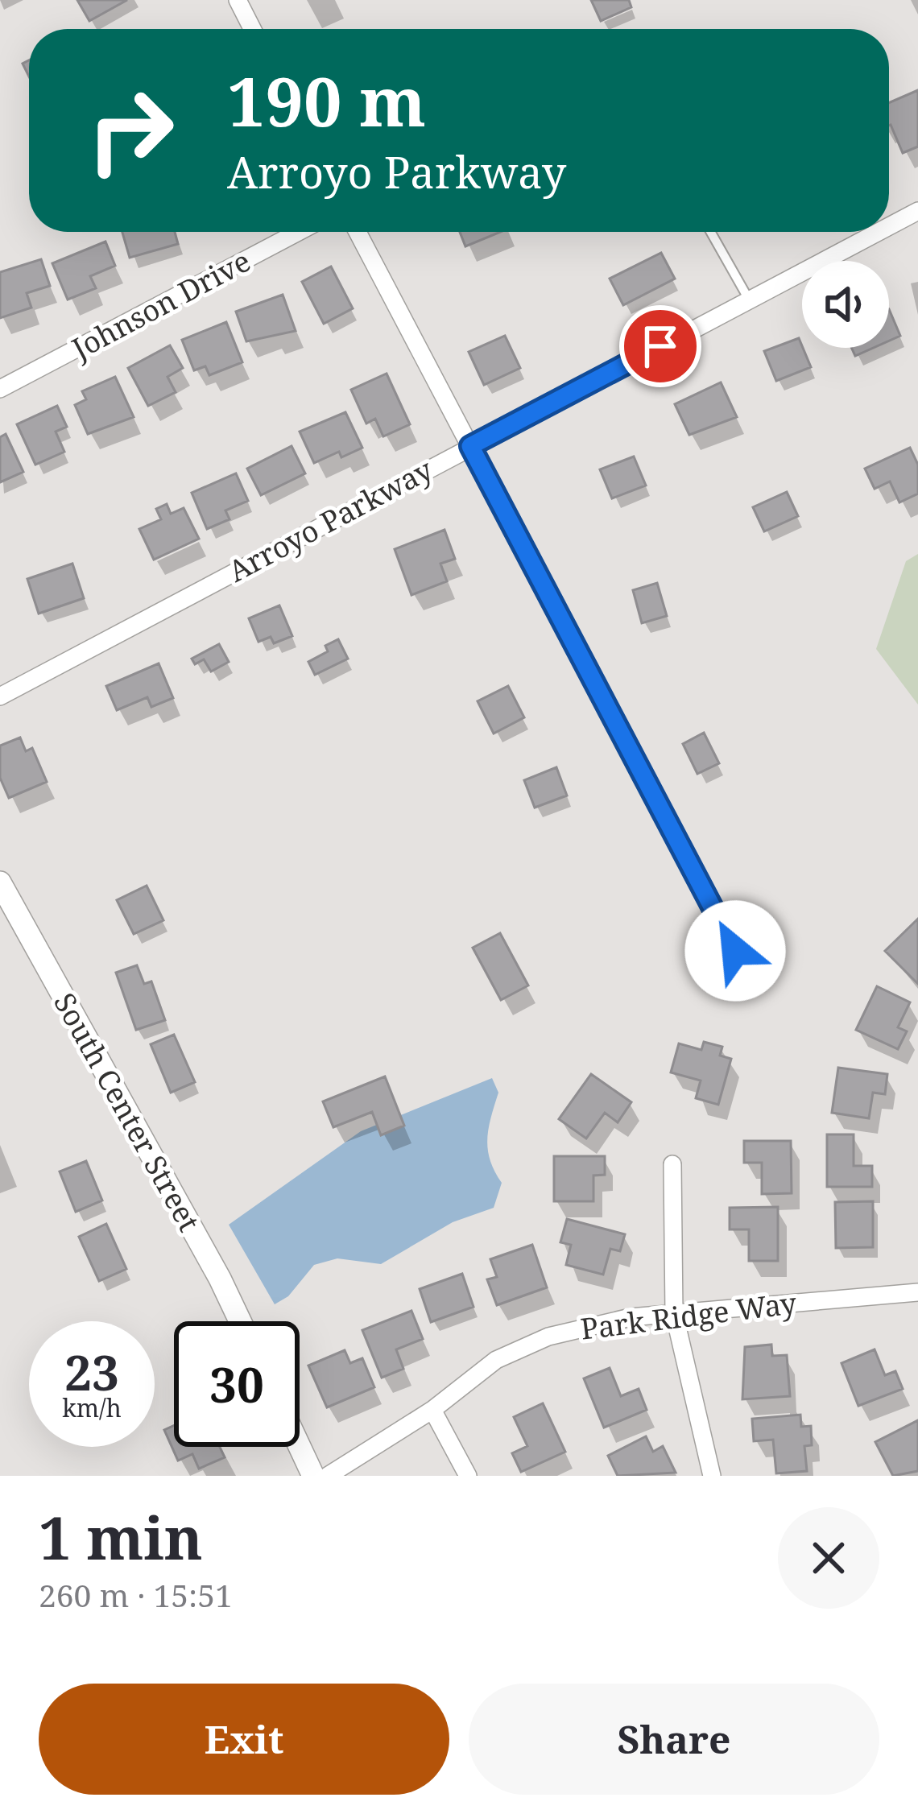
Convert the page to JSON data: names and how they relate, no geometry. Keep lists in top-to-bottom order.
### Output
{
  "streets": {
    "street": [
      "Johnson Drive",
      "Arroyo Parkway",
      "South Center Street",
      "Park Ridge Way"
    ]
  },
  "page": {
    "turn": ["190 m", "Arroyo Parkway"],
    "speed": "23 km/h",
    "limit": "30",
    "heading": ["1 min", "260 m · 15:51"],
    "buttons": ["Exit", "Share"]
  }
}
